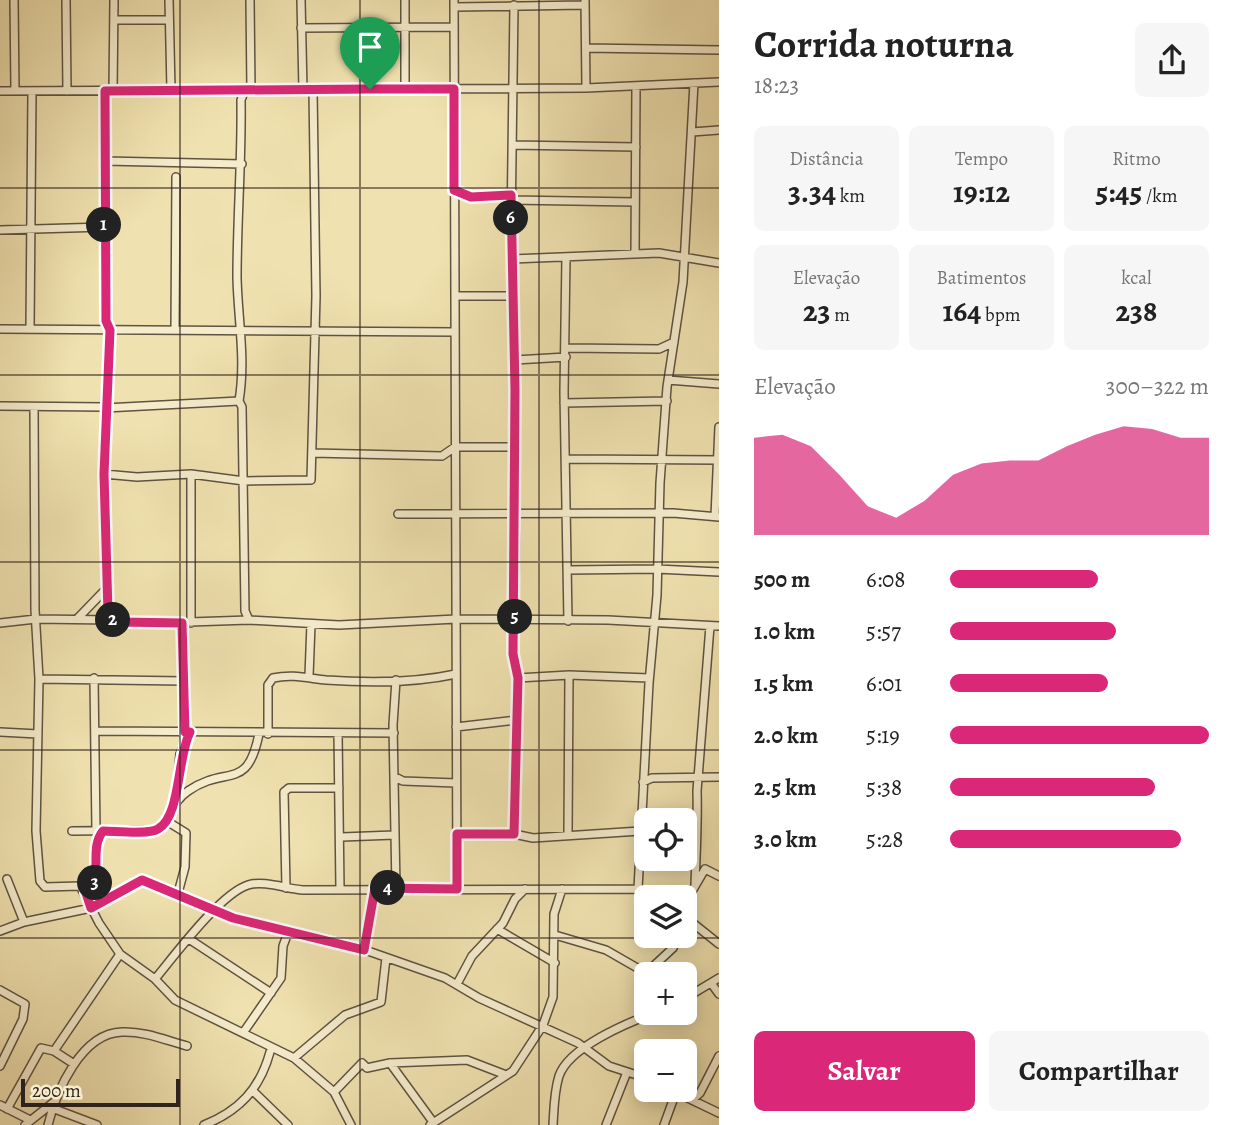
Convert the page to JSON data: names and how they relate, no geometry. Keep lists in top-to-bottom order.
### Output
{
  "scale_bar": "200 m",
  "page": {
    "heading": ["Corrida noturna", "18:23"],
    "stats": [
      ["Distância", "3.34 km"],
      ["Tempo", "19:12"],
      ["Ritmo", "5:45 /km"],
      ["Elevação", "23 m"],
      ["Batimentos", "164 bpm"],
      ["kcal", "238"]
    ],
    "pins": [
      "6",
      "1",
      "5",
      "2",
      "3",
      "4"
    ],
    "chart": ["Elevação", "300–322 m"],
    "list": [
      {
        "name": "500 m",
        "note": "6:08"
      },
      {
        "name": "1.0 km",
        "note": "5:57"
      },
      {
        "name": "1.5 km",
        "note": "6:01"
      },
      {
        "name": "2.0 km",
        "note": "5:19"
      },
      {
        "name": "2.5 km",
        "note": "5:38"
      },
      {
        "name": "3.0 km",
        "note": "5:28"
      }
    ],
    "map_buttons": ["+", "−"],
    "buttons": ["Salvar", "Compartilhar"],
    "scale": "200 m"
  }
}
